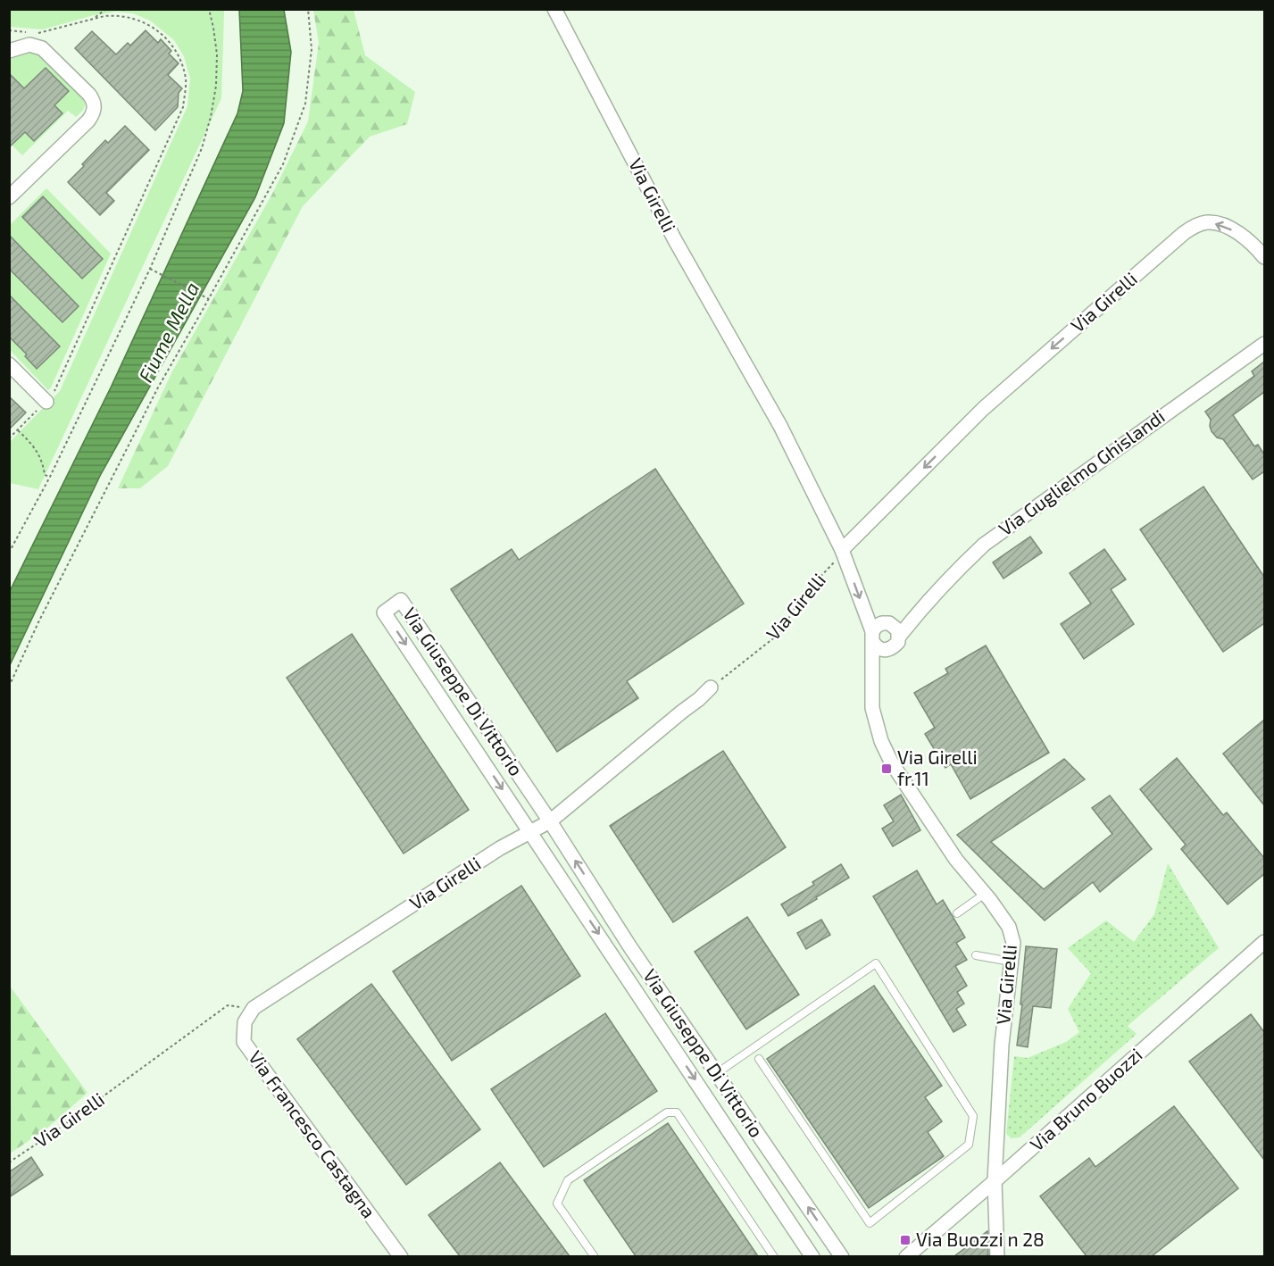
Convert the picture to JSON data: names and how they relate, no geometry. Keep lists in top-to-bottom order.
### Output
{
  "streets": {
    "street": [
      "Via Girelli",
      "Via Guglielmo Ghislandi",
      "Via Giuseppe Di Vittorio",
      "Via Bruno Buozzi",
      "Via Francesco Castagna"
    ]
  },
  "crossings": [
    ["Via Girelli", "Via Guglielmo Ghislandi"],
    ["Via Girelli", "Via Giuseppe Di Vittorio"],
    ["Via Girelli", "Via Bruno Buozzi"],
    ["Via Girelli", "Via Francesco Castagna"]
  ],
  "water": ["Fiume Mella"],
  "places": {
    "transit": ["Via Girelli fr.11", "Via Buozzi n 28"]
  }
}
